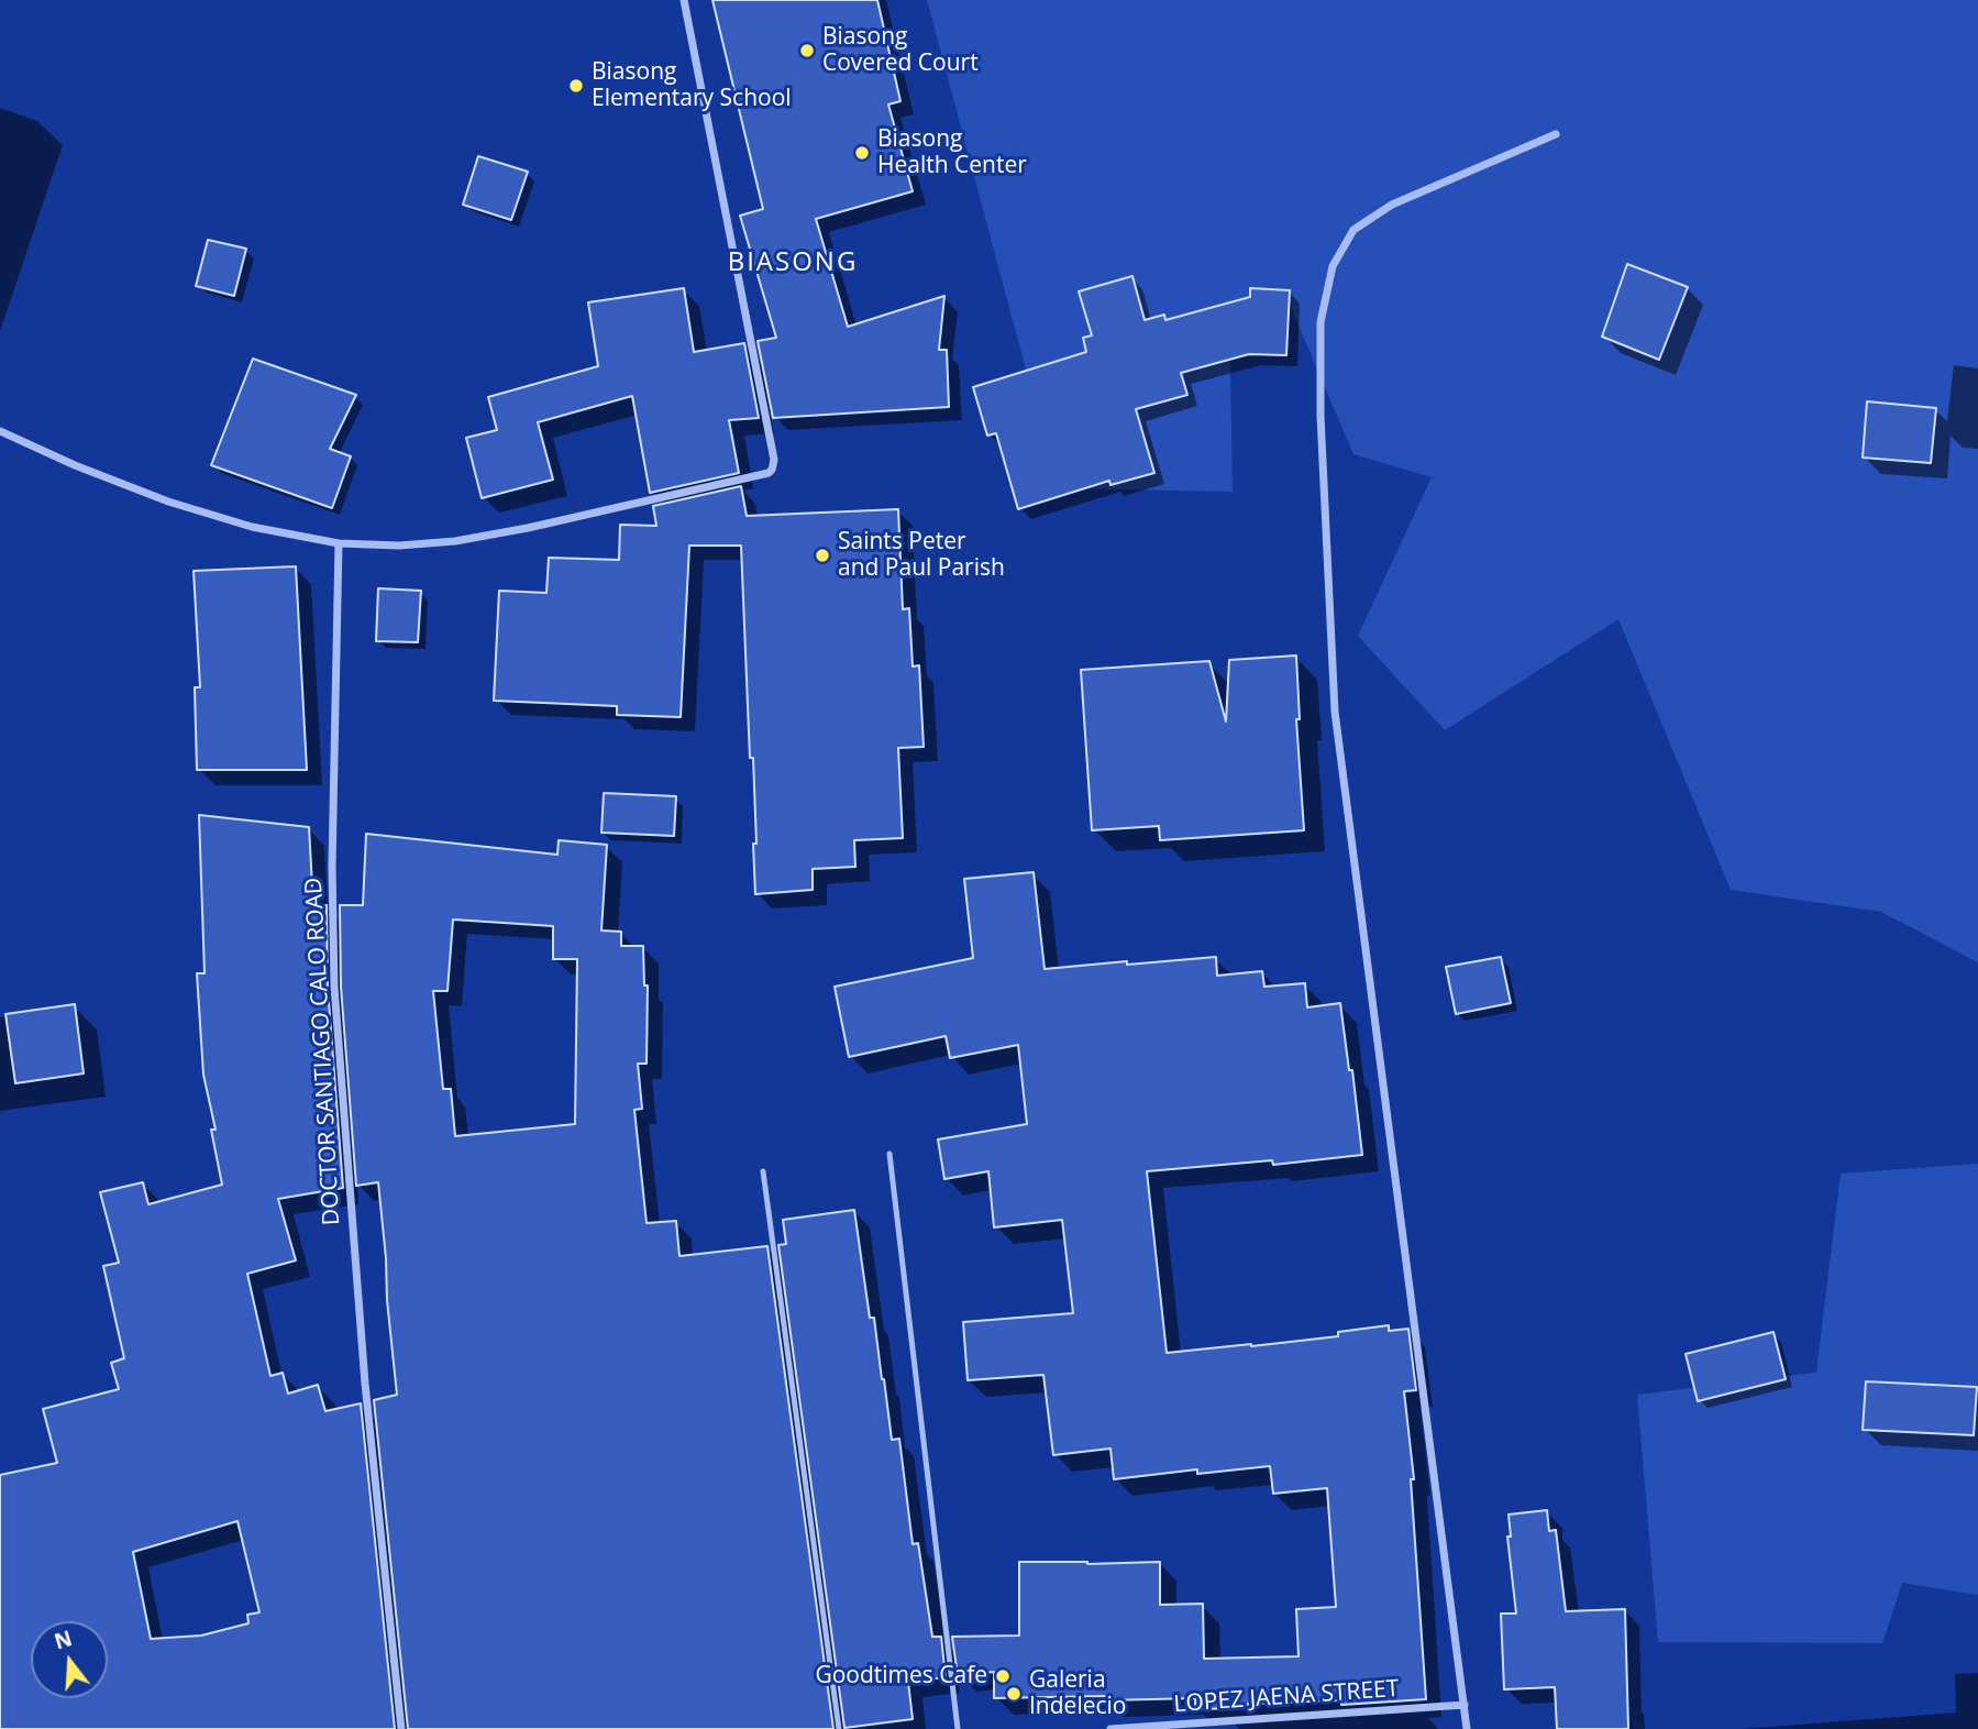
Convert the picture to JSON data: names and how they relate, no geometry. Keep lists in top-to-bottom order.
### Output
{
  "streets": {
    "street": ["DOCTOR SANTIAGO CALO ROAD", "LOPEZ JAENA STREET"]
  },
  "districts": ["BIASONG"],
  "places": [
    "Biasong Covered Court",
    "Biasong Elementary School",
    "Biasong Health Center",
    "Saints Peter and Paul Parish",
    "Goodtimes Cafe",
    "Galeria Indelecio"
  ],
  "north": "top"
}
